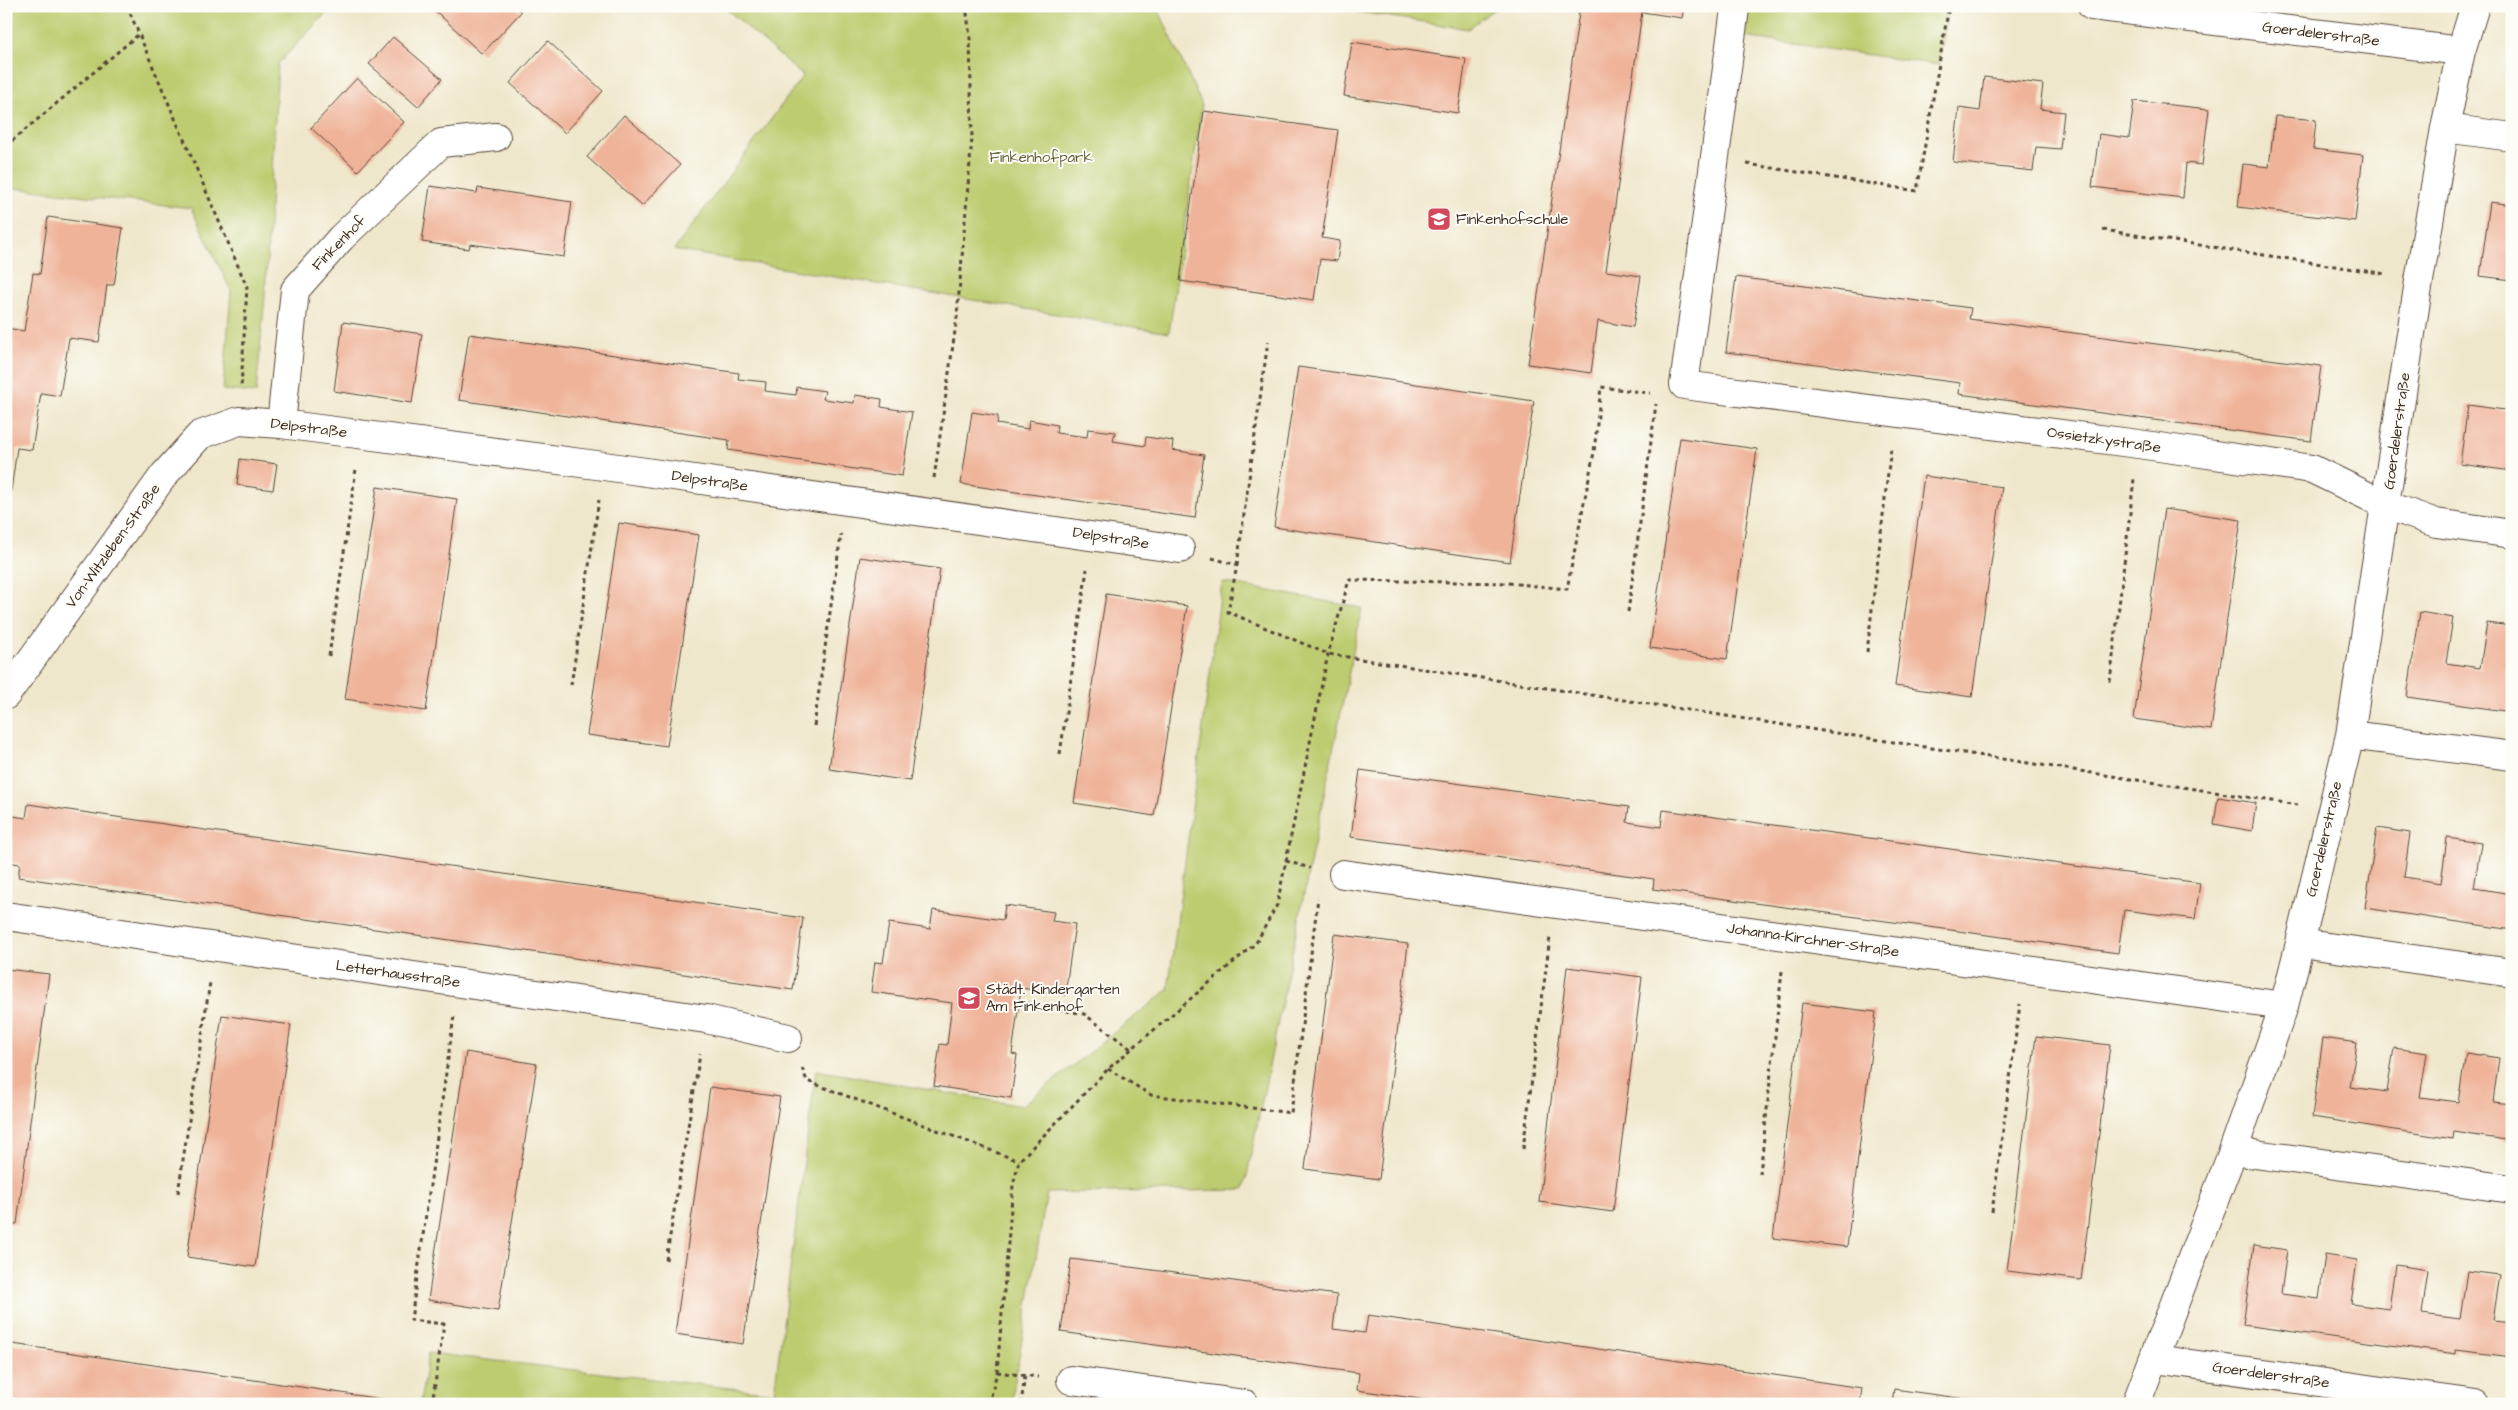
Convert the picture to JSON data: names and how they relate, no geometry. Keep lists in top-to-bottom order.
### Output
{
  "streets": {
    "street": [
      "Goerdelerstraße",
      "Finkenhof",
      "Delpstraße",
      "Ossietzkystraße",
      "Von-Witzleben-Straße",
      "Johanna-Kirchner-Straße",
      "Letterhausstraße"
    ]
  },
  "crossings": [
    ["Goerdelerstraße", "Ossietzkystraße"],
    ["Goerdelerstraße", "Johanna-Kirchner-Straße"],
    ["Finkenhof", "Delpstraße"],
    ["Delpstraße", "Von-Witzleben-Straße"]
  ],
  "parks": ["Finkenhofpark"],
  "places": {
    "school or university": ["Finkenhofschule", "Städt. Kindergarten Am Finkenhof"]
  }
}
